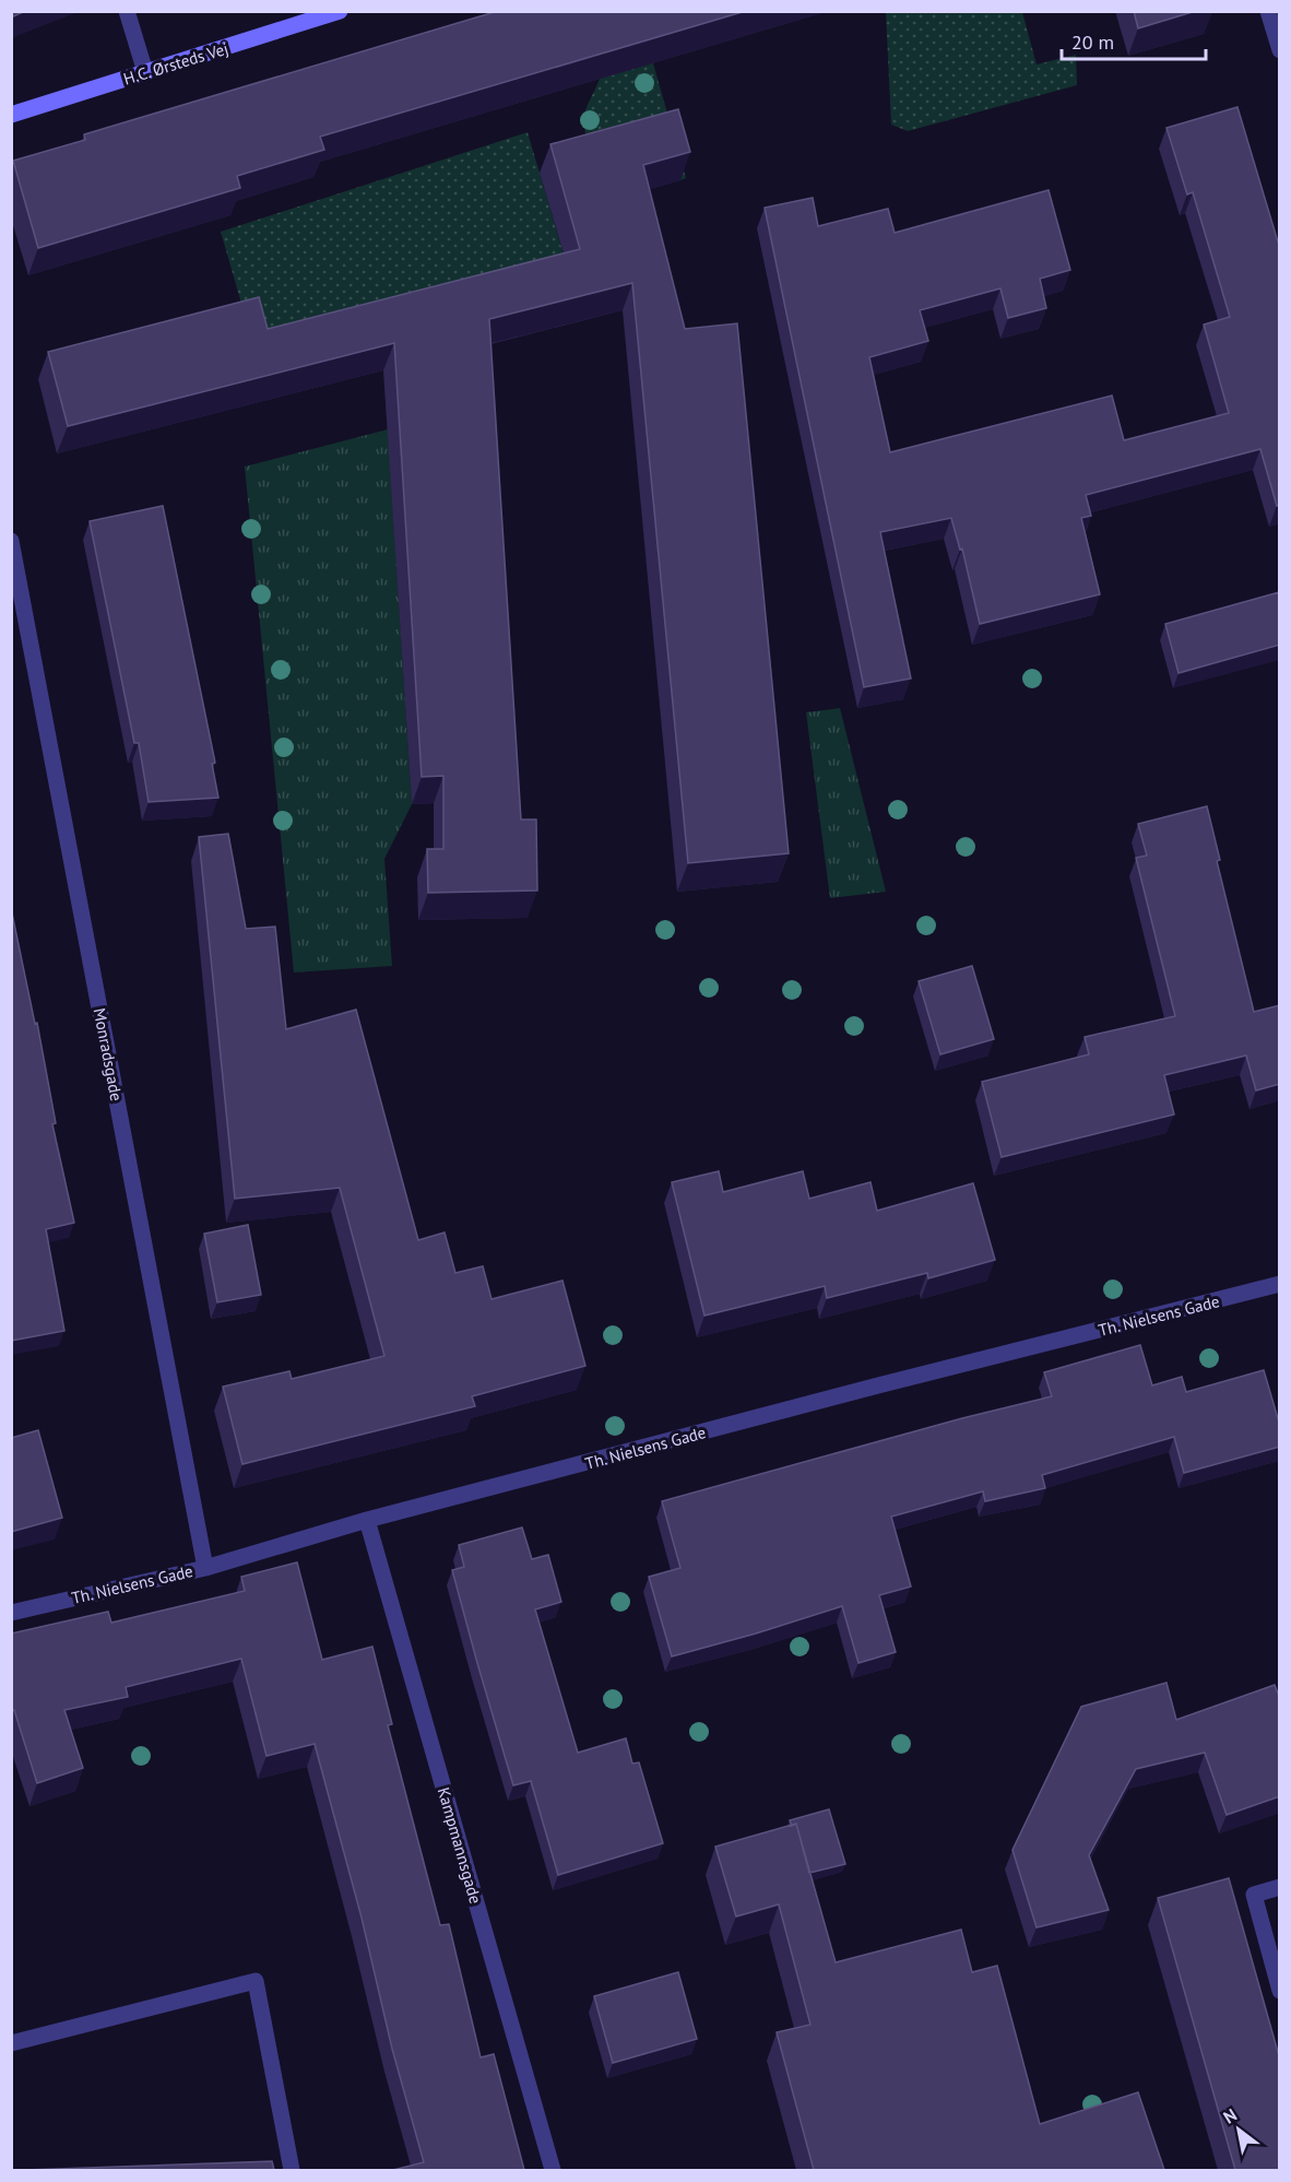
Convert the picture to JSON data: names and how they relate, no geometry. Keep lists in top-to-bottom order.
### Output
{
  "streets": {
    "street": [
      "H.C. Ørsteds Vej",
      "Monradsgade",
      "Th. Nielsens Gade",
      "Kampmannsgade"
    ]
  },
  "crossings": [
    ["Monradsgade", "Th. Nielsens Gade"],
    ["Th. Nielsens Gade", "Kampmannsgade"]
  ],
  "scale_bar": "20 m",
  "north": "top left"
}
